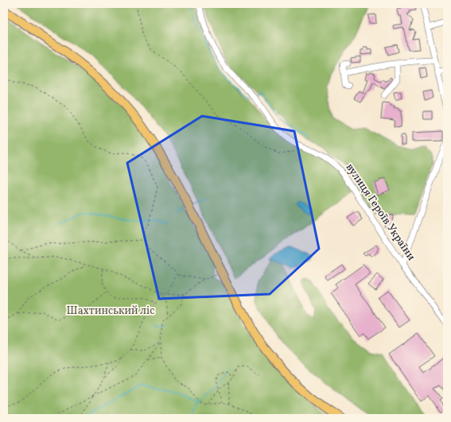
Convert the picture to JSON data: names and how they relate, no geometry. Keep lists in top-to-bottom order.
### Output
{
  "streets": {
    "street": ["вулиця Героїв України"]
  },
  "parks": ["Шахтинський ліс"]
}
